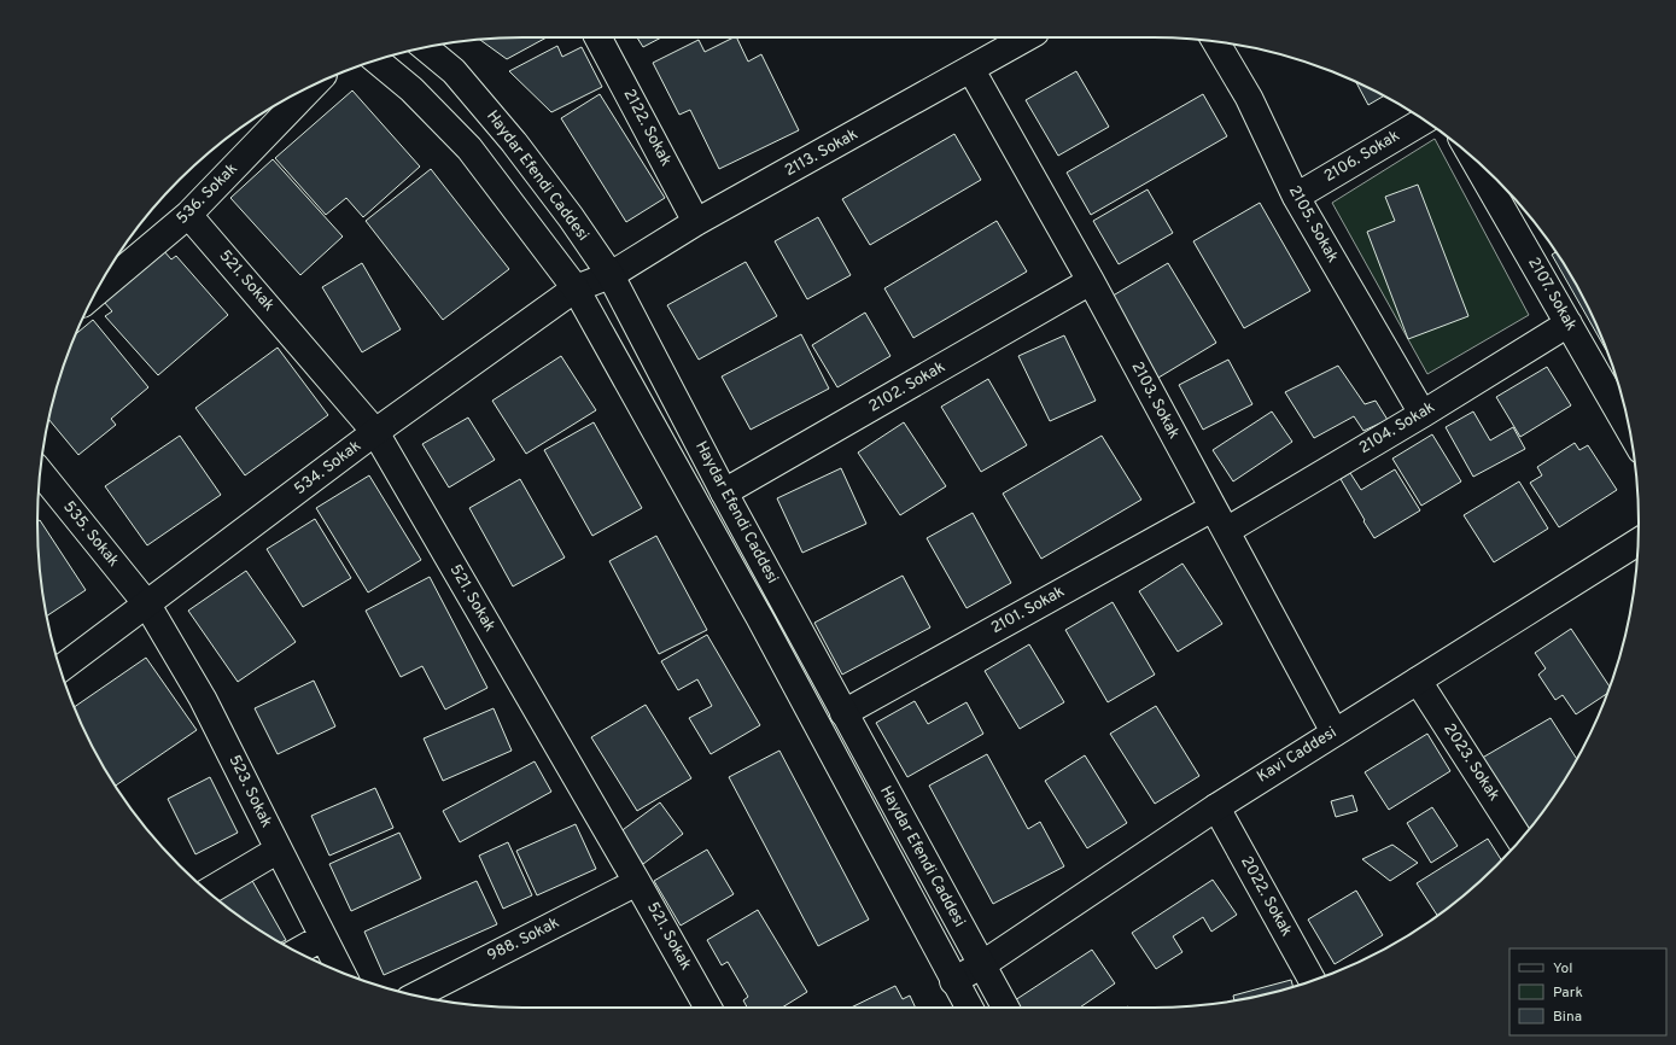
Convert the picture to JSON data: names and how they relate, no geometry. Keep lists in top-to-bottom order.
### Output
{
  "streets": {
    "street": [
      "2122. Sokak",
      "2113. Sokak",
      "2106. Sokak",
      "Haydar Efendi Caddesi",
      "536. Sokak",
      "2105. Sokak",
      "521. Sokak",
      "2107. Sokak",
      "2102. Sokak",
      "2103. Sokak",
      "2104. Sokak",
      "534. Sokak",
      "535. Sokak",
      "2101. Sokak",
      "Kavi Caddesi",
      "2023. Sokak",
      "523. Sokak",
      "2022. Sokak",
      "988. Sokak"
    ]
  },
  "crossings": [
    ["2122. Sokak", "2113. Sokak"],
    ["2113. Sokak", "Haydar Efendi Caddesi"],
    ["2113. Sokak", "2103. Sokak"],
    ["2113. Sokak", "534. Sokak"],
    ["2106. Sokak", "2105. Sokak"],
    ["Haydar Efendi Caddesi", "2102. Sokak"],
    ["Haydar Efendi Caddesi", "534. Sokak"],
    ["Haydar Efendi Caddesi", "2101. Sokak"],
    ["Haydar Efendi Caddesi", "Kavi Caddesi"],
    ["536. Sokak", "521. Sokak"],
    ["2105. Sokak", "2104. Sokak"],
    ["521. Sokak", "534. Sokak"],
    ["521. Sokak", "988. Sokak"],
    ["2107. Sokak", "2104. Sokak"],
    ["2102. Sokak", "2103. Sokak"],
    ["2103. Sokak", "2104. Sokak"],
    ["2103. Sokak", "2101. Sokak"],
    ["2103. Sokak", "Kavi Caddesi"],
    ["534. Sokak", "535. Sokak"],
    ["534. Sokak", "523. Sokak"],
    ["535. Sokak", "523. Sokak"],
    ["Kavi Caddesi", "2023. Sokak"],
    ["Kavi Caddesi", "2022. Sokak"]
  ],
  "legend": ["Yol", "Park", "Bina"]
}
